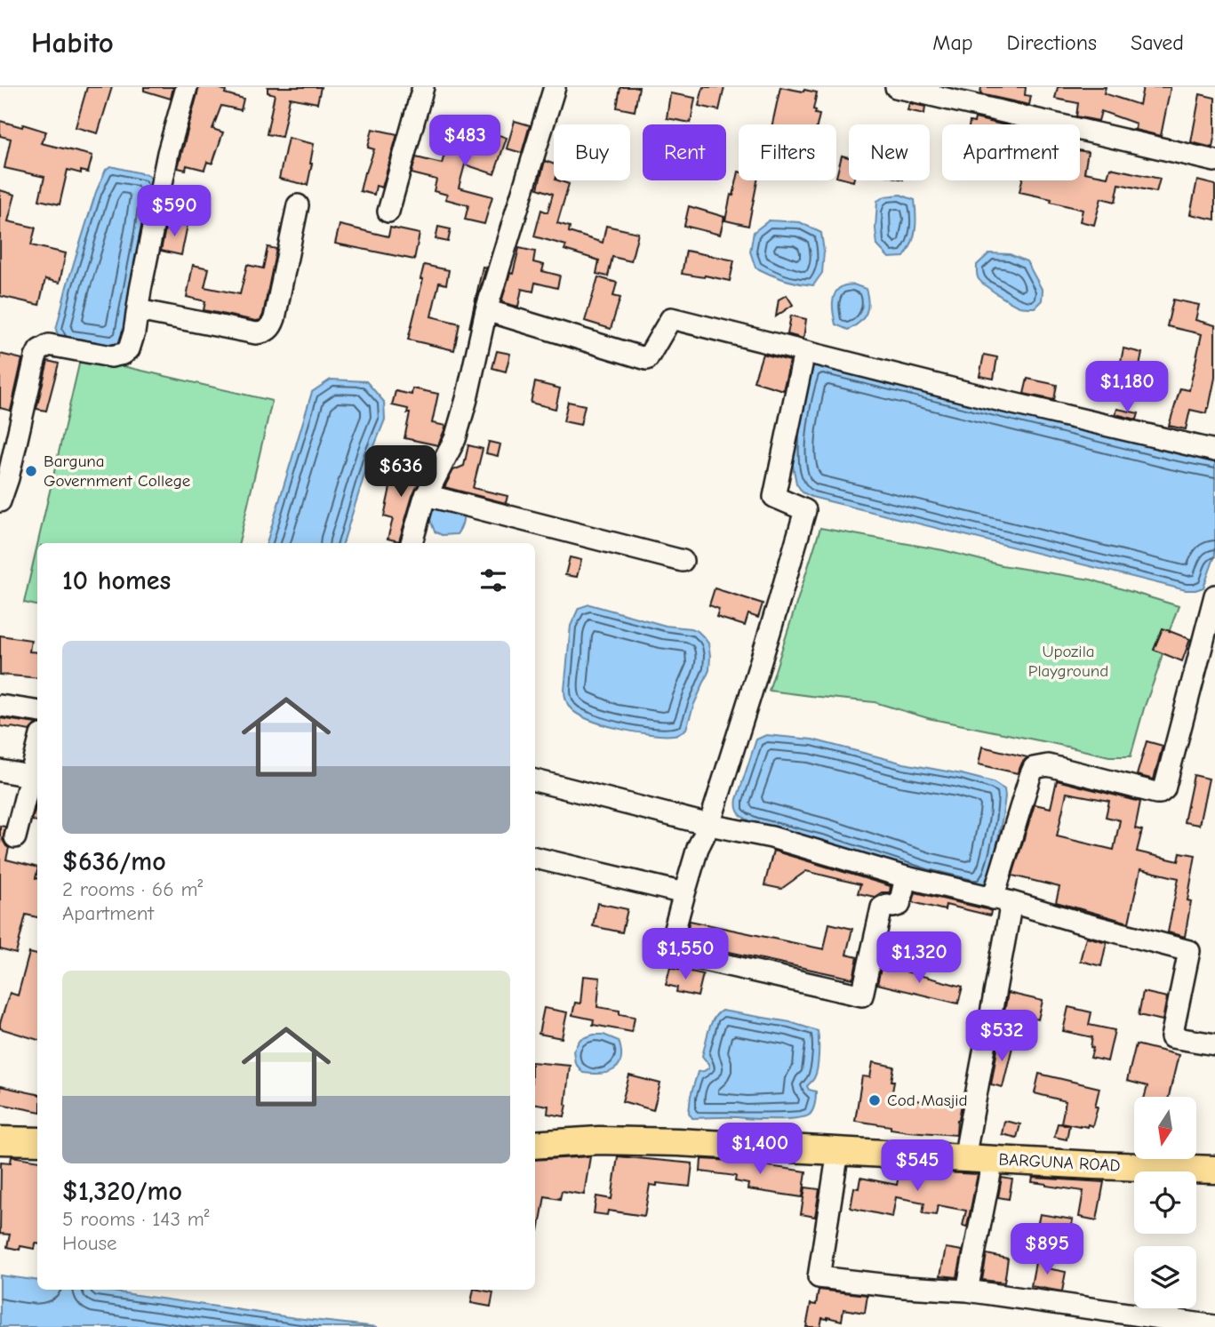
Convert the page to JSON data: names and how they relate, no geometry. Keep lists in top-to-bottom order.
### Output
{
  "streets": {
    "main road": ["BARGUNA ROAD"]
  },
  "parks": ["Upozila Playground"],
  "places": ["Barguna Government College", "Cod Masjid"],
  "north": "bottom",
  "page": {
    "header": "Habito",
    "nav": ["Map", "Directions", "Saved"],
    "price": [
      "$483",
      "$590",
      "$1,180",
      "$636",
      "$1,550",
      "$1,320",
      "$532",
      "$1,400",
      "$545",
      "$895"
    ],
    "chip": [
      "Buy",
      "Rent",
      "Filters",
      "New",
      "Apartment"
    ],
    "heading": "10 homes",
    "list": [
      {
        "name": "$636/mo",
        "note": "2 rooms · 66 m² · Apartment"
      },
      {
        "name": "$1,320/mo",
        "note": "5 rooms · 143 m² · House"
      }
    ]
  }
}
